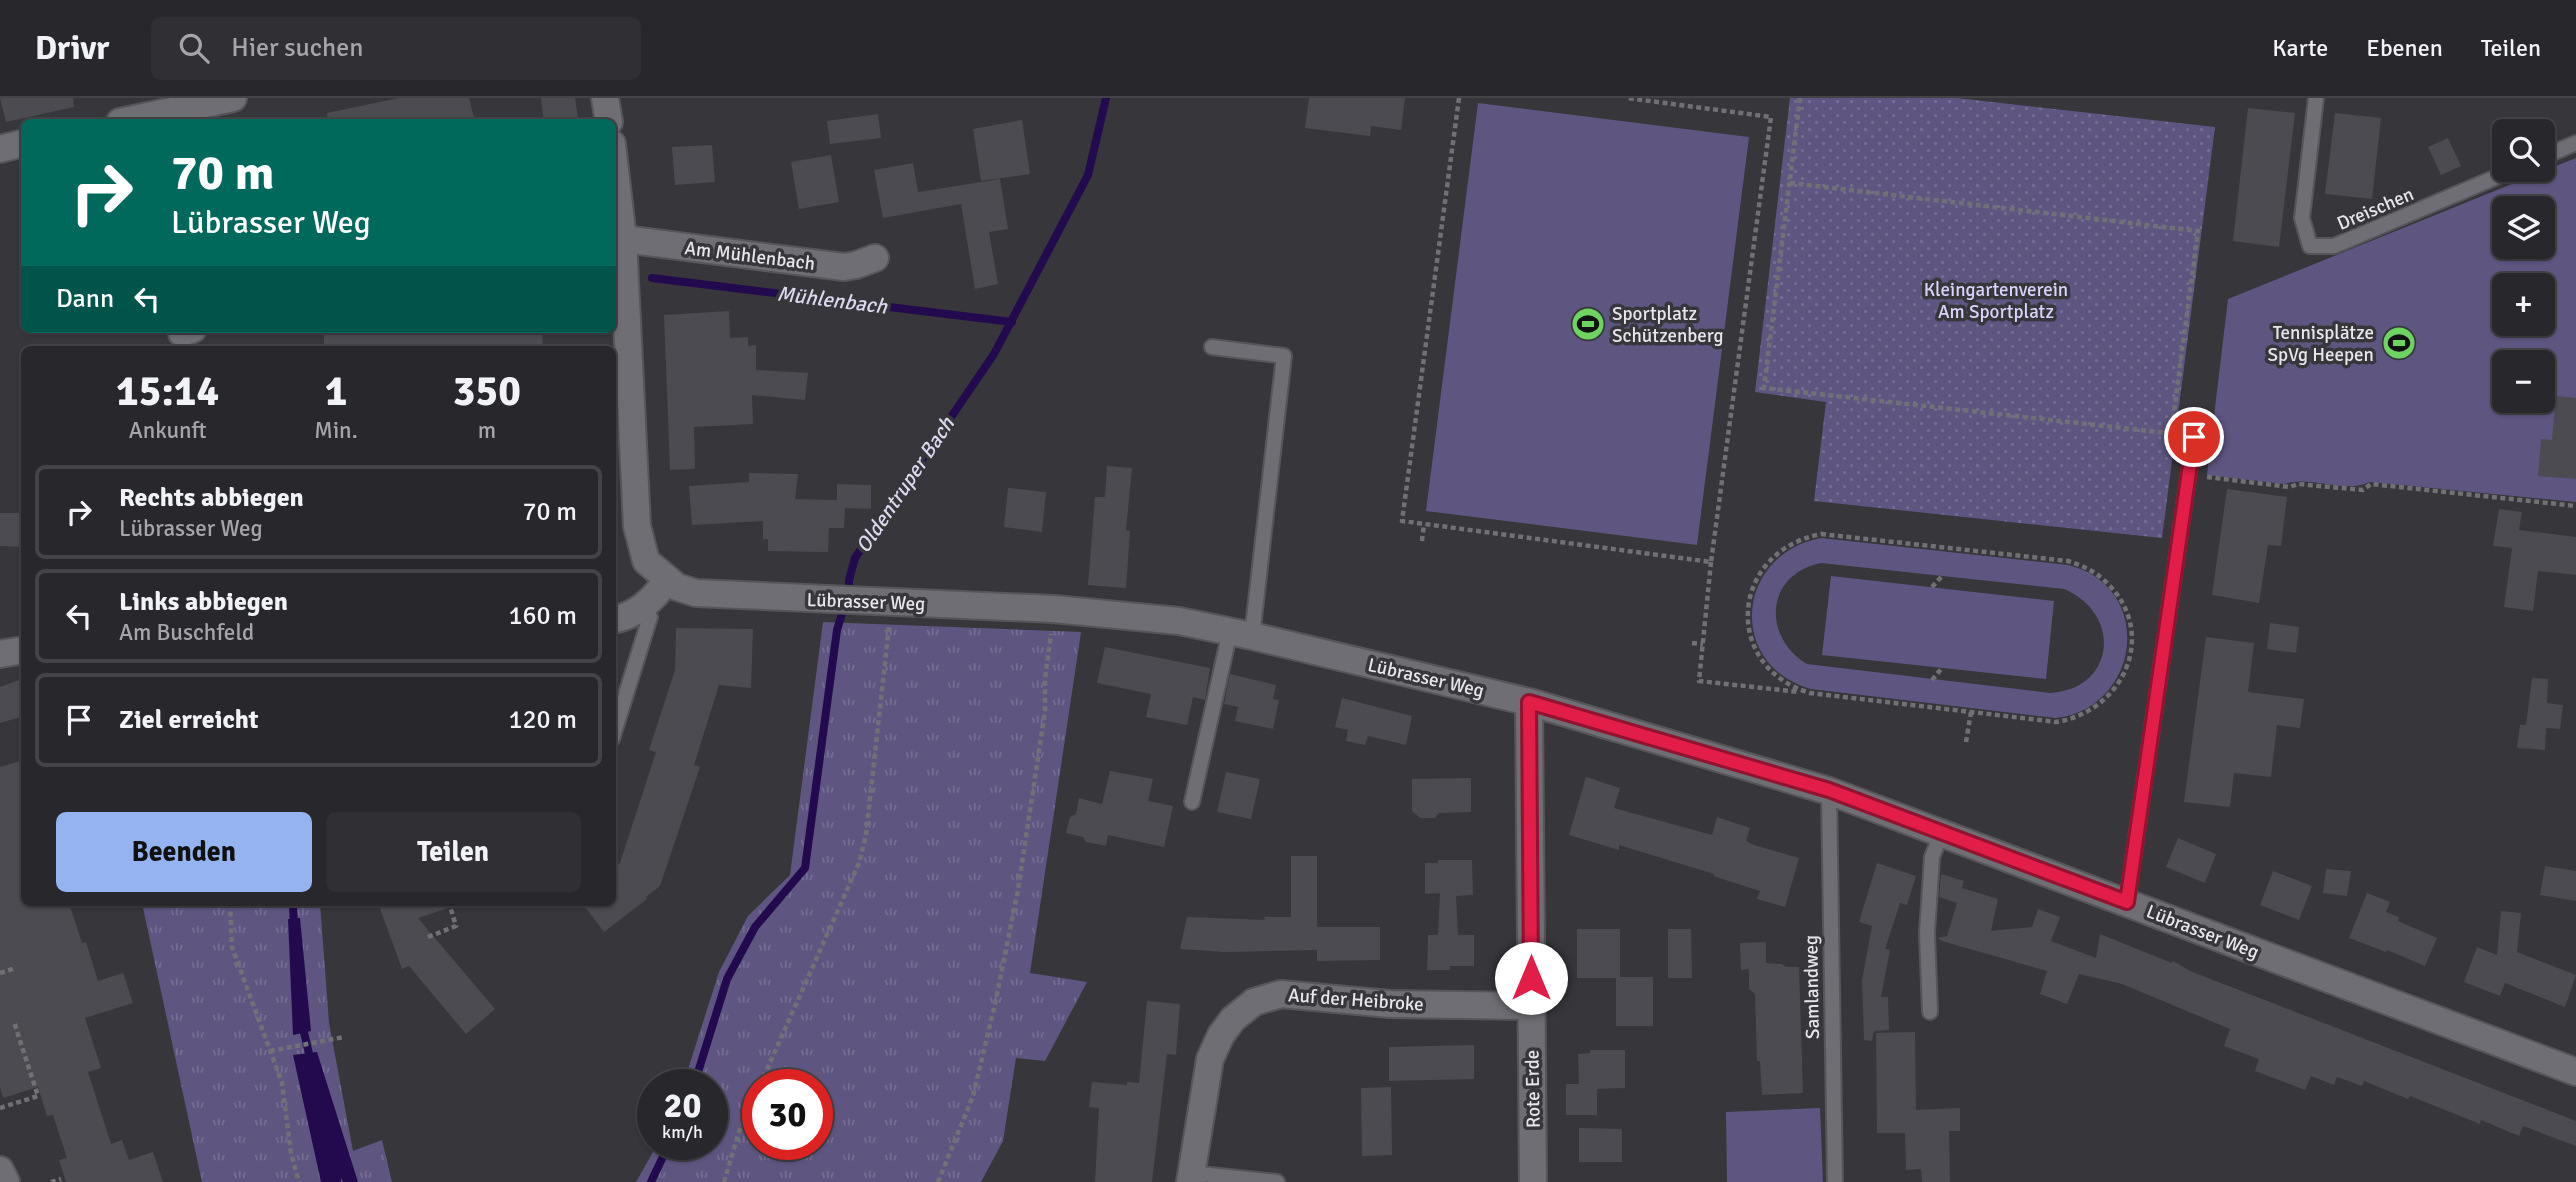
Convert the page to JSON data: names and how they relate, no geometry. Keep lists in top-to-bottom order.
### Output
{
  "streets": {
    "street": [
      "Am Mühlenbach",
      "Lübrasser Weg",
      "Auf der Heibroke",
      "Rote Erde"
    ],
    "lane": ["Dreischen", "Samlandweg"]
  },
  "crossings": [
    ["Am Mühlenbach", "Lübrasser Weg"],
    ["Lübrasser Weg", "Samlandweg"],
    ["Lübrasser Weg", "Rote Erde"],
    ["Auf der Heibroke", "Rote Erde"]
  ],
  "water": ["Mühlenbach", "Oldentruper Bach"],
  "parks": ["Kleingartenverein Am Sportplatz"],
  "places": {
    "sports": ["Sportplatz Schützenberg", "Tennisplätze SpVg Heepen"]
  },
  "page": {
    "header": "Drivr",
    "search": "Hier suchen",
    "nav": ["Karte", "Ebenen", "Teilen"],
    "map_buttons": ["+", "−"],
    "turn": ["70 m", "Lübrasser Weg"],
    "then": "Dann",
    "eta": [
      "15:14",
      "Ankunft",
      "1",
      "Min.",
      "350",
      "m"
    ],
    "list": [
      {
        "name": "Rechts abbiegen",
        "note": "Lübrasser Weg",
        "value": "70 m"
      },
      {
        "name": "Links abbiegen",
        "note": "Am Buschfeld",
        "value": "160 m"
      },
      {
        "name": "Ziel erreicht",
        "value": "120 m"
      }
    ],
    "buttons": ["Beenden", "Teilen"],
    "speed": "20 km/h",
    "limit": "30"
  }
}
